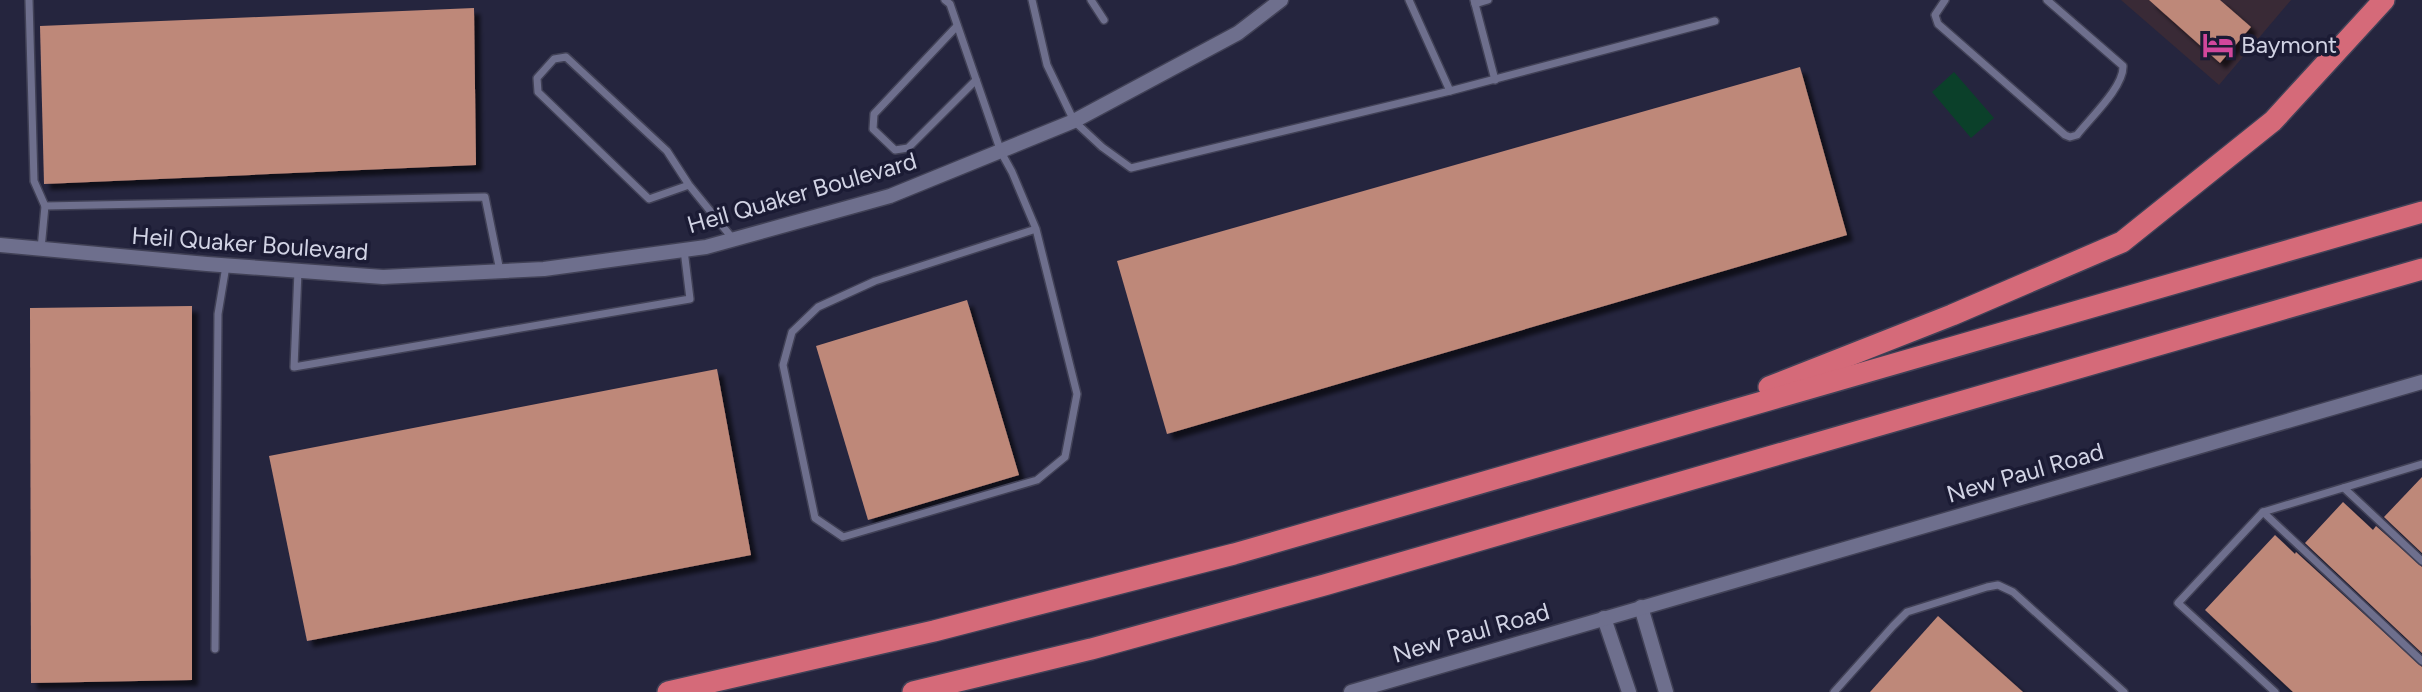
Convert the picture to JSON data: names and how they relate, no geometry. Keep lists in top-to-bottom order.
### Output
{
  "streets": {
    "street": ["Heil Quaker Boulevard", "New Paul Road"]
  },
  "places": {
    "hotel": ["Baymont"]
  }
}
